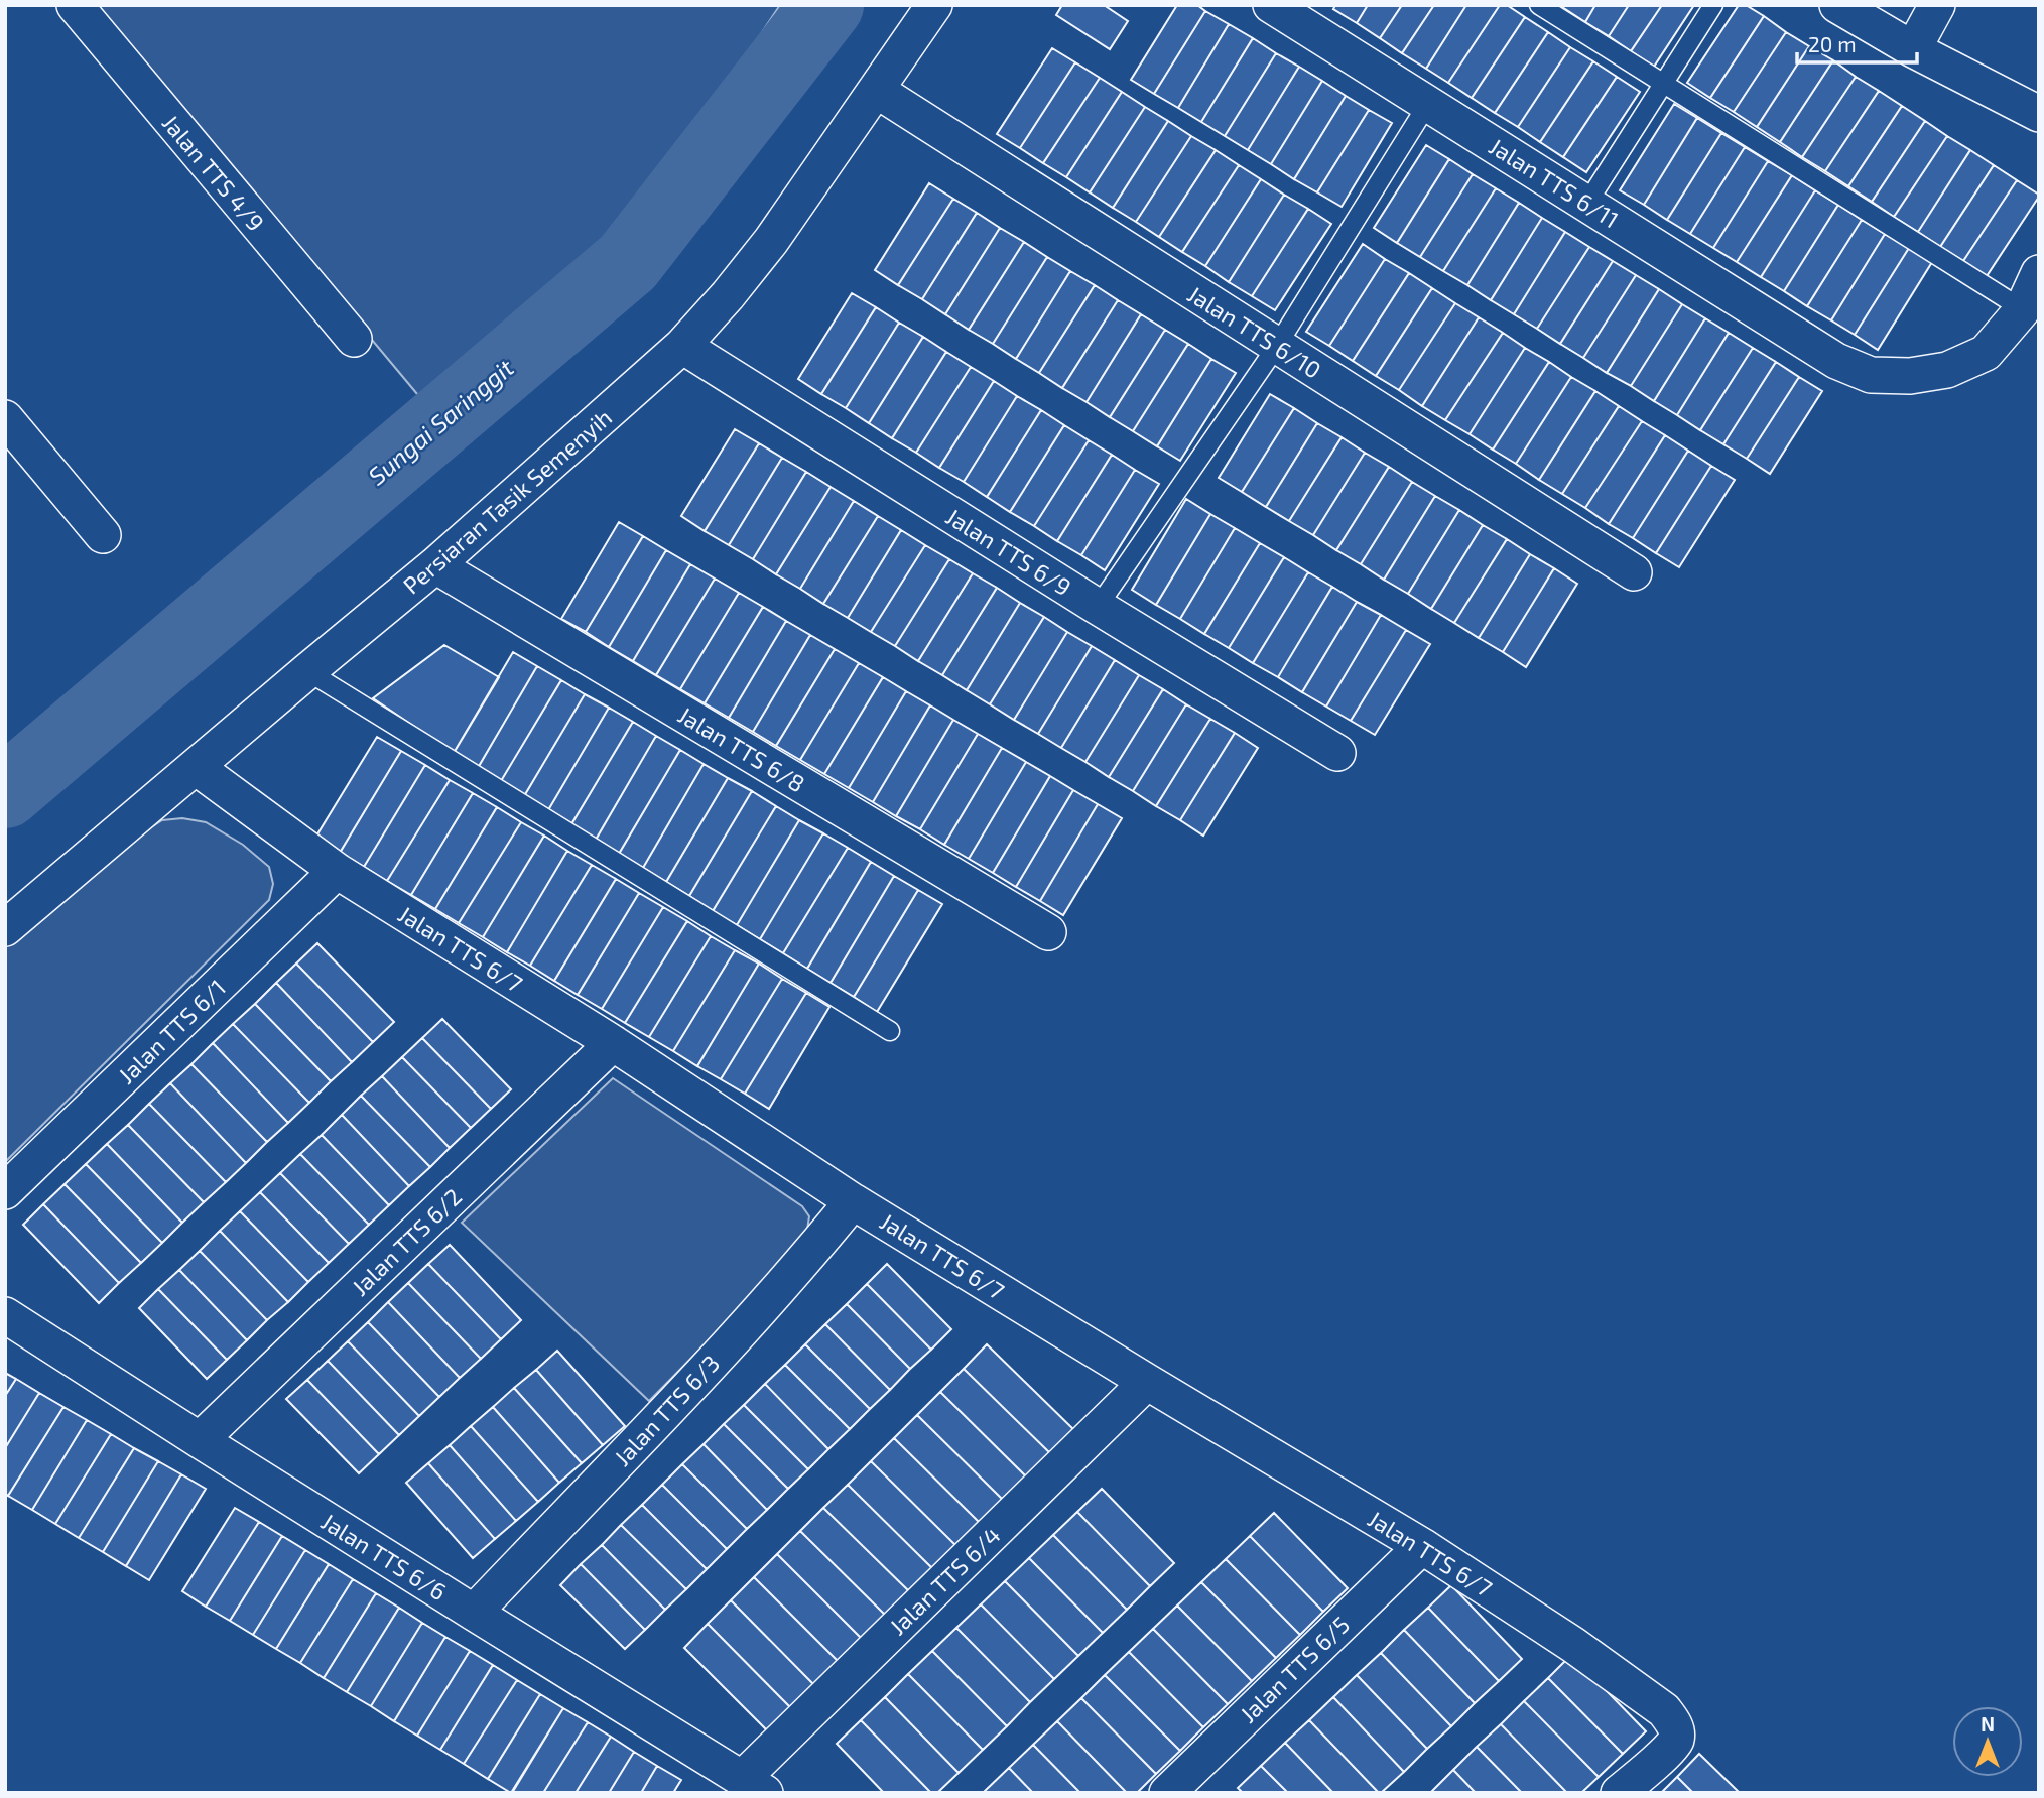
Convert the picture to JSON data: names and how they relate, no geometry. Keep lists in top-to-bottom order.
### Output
{
  "streets": {
    "street": [
      "Jalan TTS 4/9",
      "Jalan TTS 6/11",
      "Jalan TTS 6/10",
      "Persiaran Tasik Semenyih",
      "Jalan TTS 6/9",
      "Jalan TTS 6/8",
      "Jalan TTS 6/7",
      "Jalan TTS 6/1",
      "Jalan TTS 6/2",
      "Jalan TTS 6/3",
      "Jalan TTS 6/6",
      "Jalan TTS 6/4",
      "Jalan TTS 6/5"
    ]
  },
  "crossings": [
    ["Jalan TTS 6/10", "Persiaran Tasik Semenyih"],
    ["Persiaran Tasik Semenyih", "Jalan TTS 6/9"],
    ["Persiaran Tasik Semenyih", "Jalan TTS 6/8"],
    ["Persiaran Tasik Semenyih", "Jalan TTS 6/7"],
    ["Jalan TTS 6/7", "Jalan TTS 6/1"],
    ["Jalan TTS 6/7", "Jalan TTS 6/2"],
    ["Jalan TTS 6/7", "Jalan TTS 6/3"],
    ["Jalan TTS 6/7", "Jalan TTS 6/4"],
    ["Jalan TTS 6/7", "Jalan TTS 6/5"],
    ["Jalan TTS 6/2", "Jalan TTS 6/6"],
    ["Jalan TTS 6/3", "Jalan TTS 6/6"],
    ["Jalan TTS 6/6", "Jalan TTS 6/4"]
  ],
  "water": ["Sungai Saringgit"],
  "scale_bar": "20 m",
  "north": "top"
}
